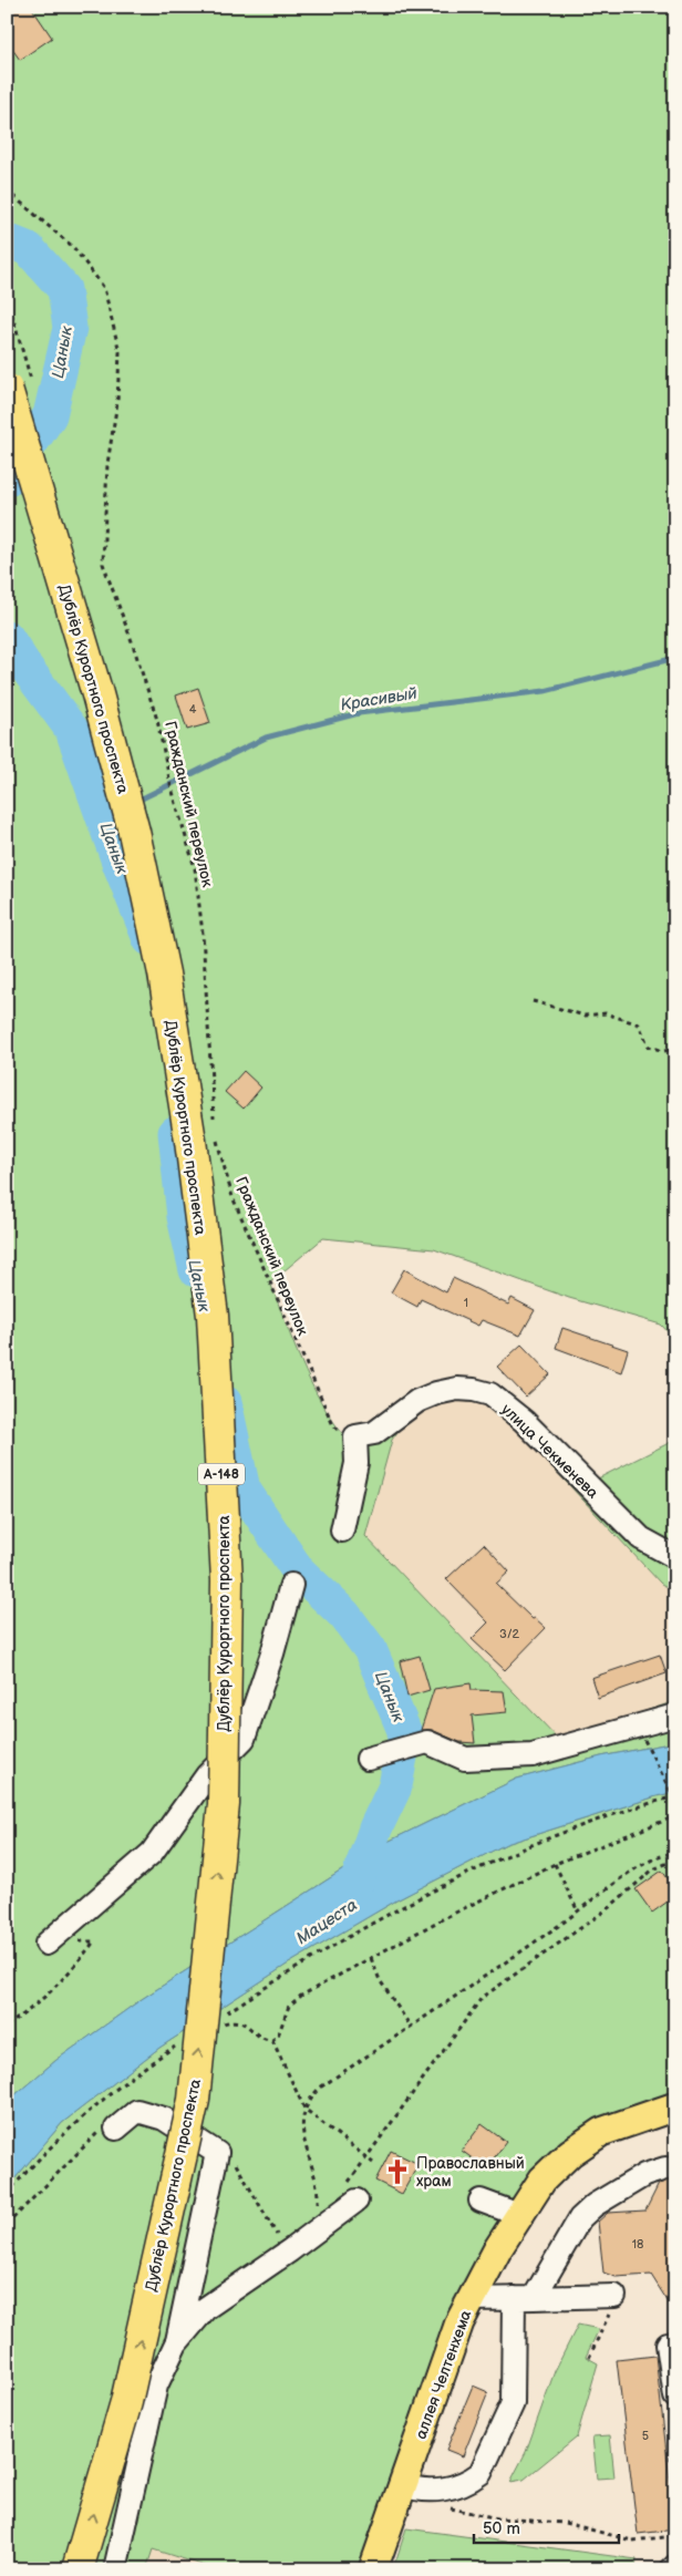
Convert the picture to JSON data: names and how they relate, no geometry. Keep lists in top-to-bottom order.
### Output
{
  "streets": {
    "highway": ["Дублёр Курортного проспекта", "А-148"],
    "main road": ["аллея Челтенхема"],
    "street": ["улица Чекменева"],
    "path": ["Гражданский переулок"]
  },
  "crossings": [
    ["Гражданский переулок", "улица Чекменева"]
  ],
  "one_way": ["Дублёр Курортного проспекта"],
  "water": ["Цанык", "Красивый", "Мацеста"],
  "places": {
    "church": ["Православный храм"]
  },
  "house_numbers": [
    "4",
    "1",
    "3/2",
    "18",
    "5"
  ],
  "scale_bar": "50 m"
}
